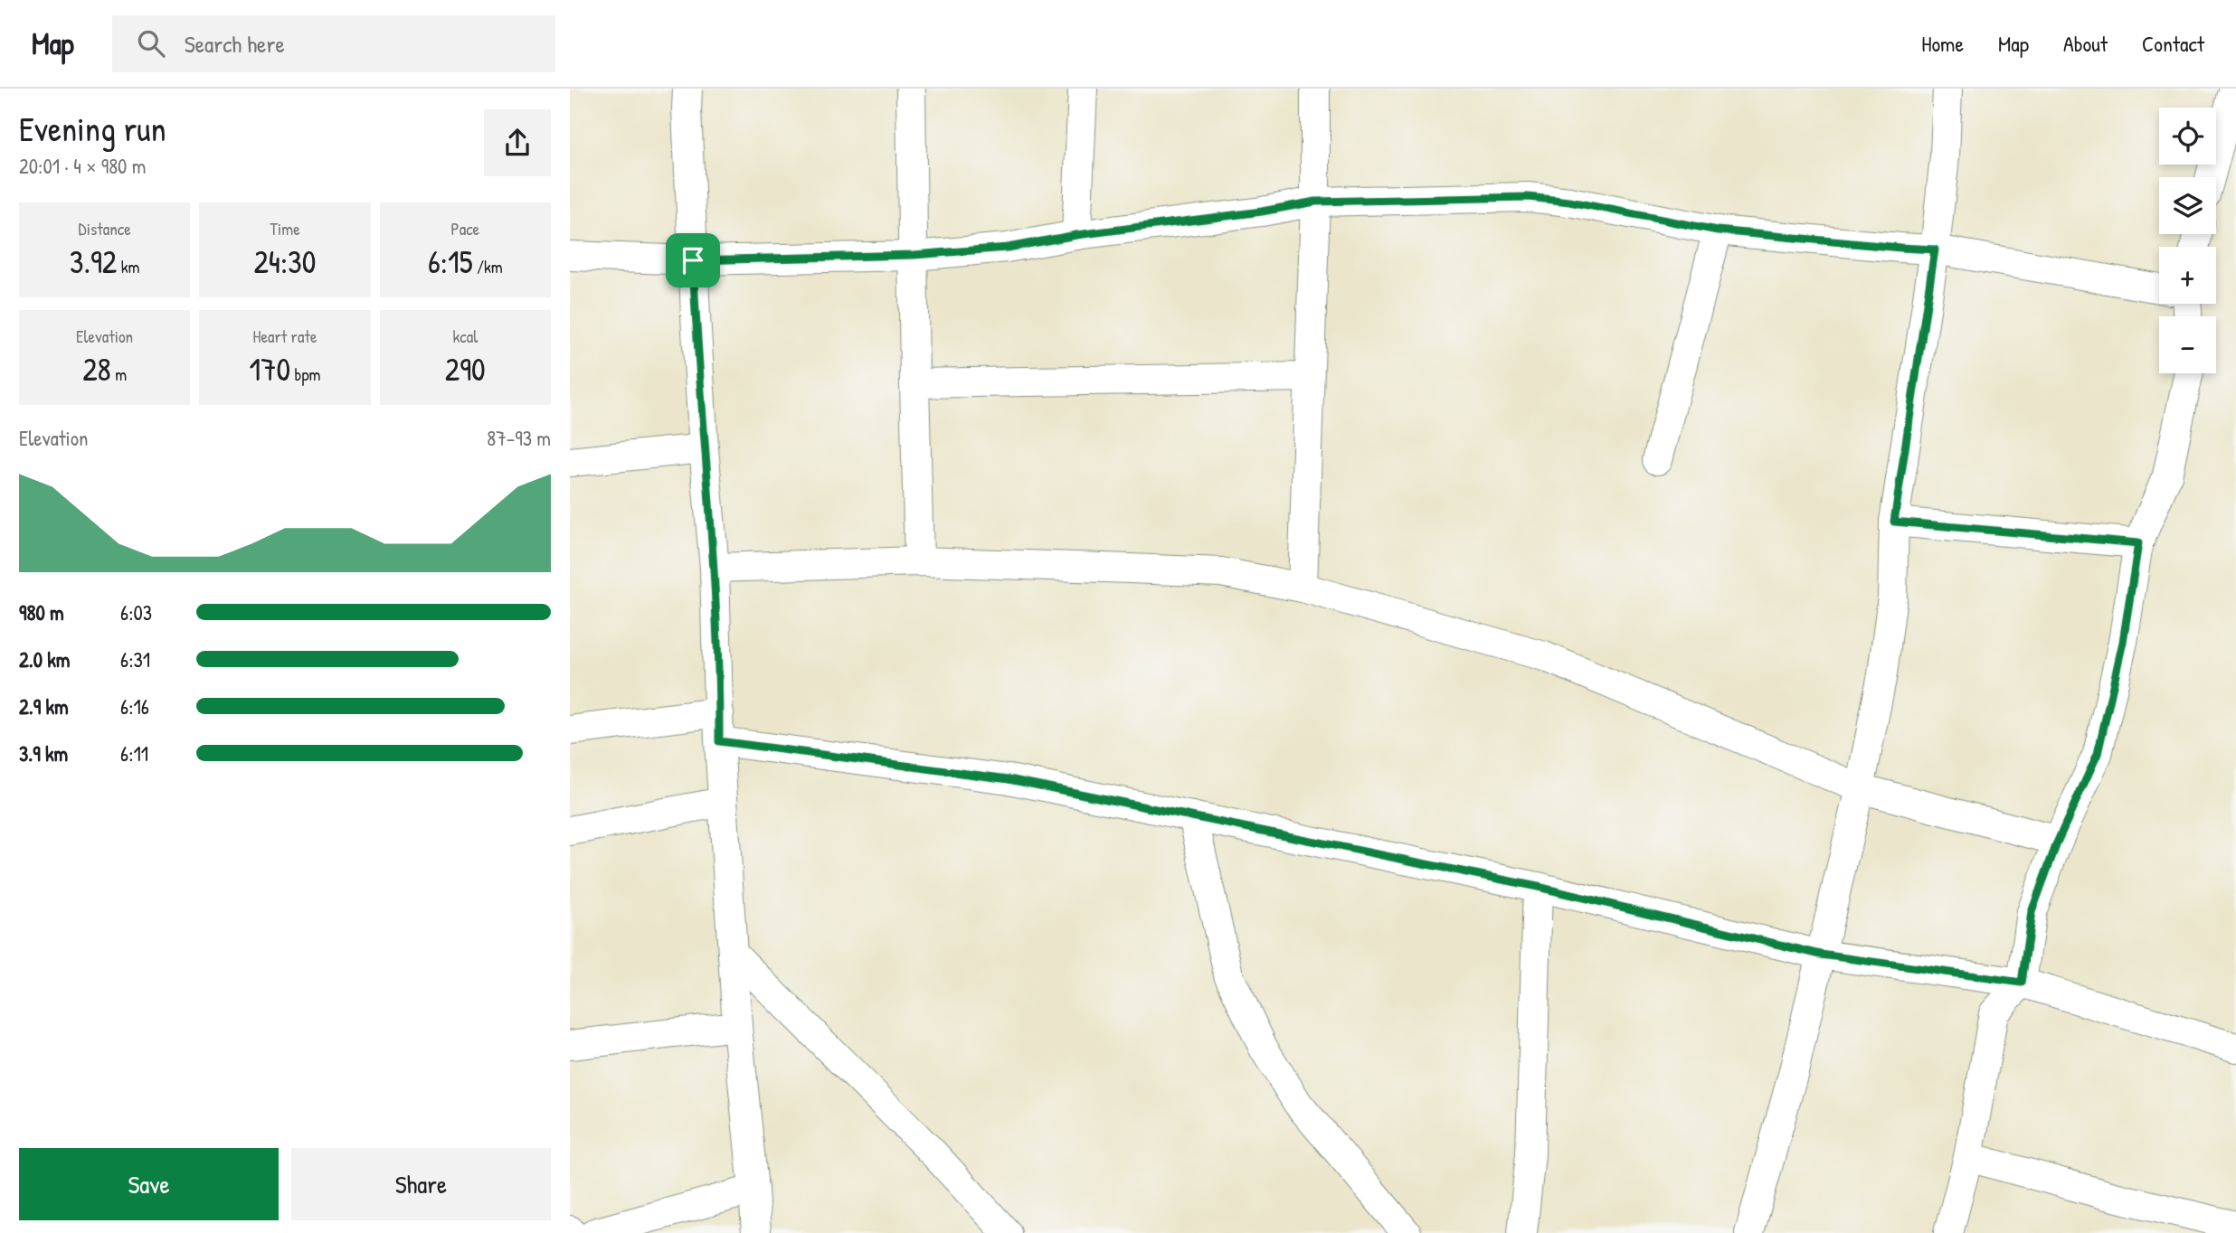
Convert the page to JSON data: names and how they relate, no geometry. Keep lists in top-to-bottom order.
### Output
{
  "page": {
    "header": "Map",
    "search": "Search here",
    "nav": [
      "Home",
      "Map",
      "About",
      "Contact"
    ],
    "heading": ["Evening run", "20:01 · 4 × 980 m"],
    "map_buttons": ["+", "−"],
    "stats": [
      ["Distance", "3.92 km"],
      ["Time", "24:30"],
      ["Pace", "6:15 /km"],
      ["Elevation", "28 m"],
      ["Heart rate", "170 bpm"],
      ["kcal", "290"]
    ],
    "chart": ["Elevation", "87–93 m"],
    "list": [
      {
        "name": "980 m",
        "note": "6:03"
      },
      {
        "name": "2.0 km",
        "note": "6:31"
      },
      {
        "name": "2.9 km",
        "note": "6:16"
      },
      {
        "name": "3.9 km",
        "note": "6:11"
      }
    ],
    "buttons": ["Save", "Share"]
  }
}
